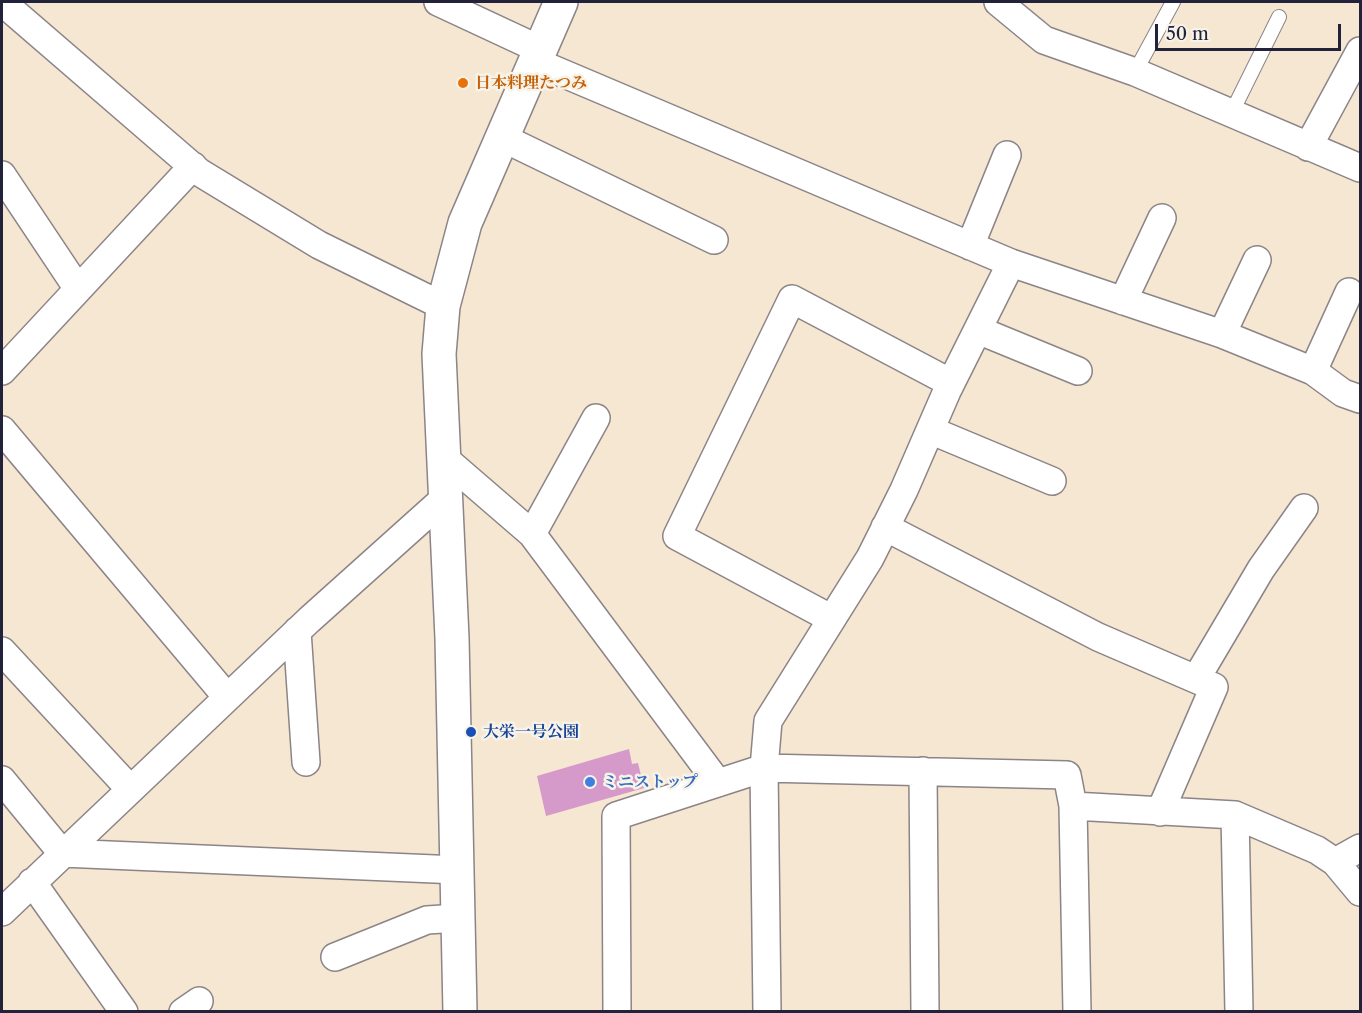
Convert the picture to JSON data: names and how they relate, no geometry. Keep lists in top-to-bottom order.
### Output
{
  "places": ["日本料理たつみ", "大栄一号公園", "ミニストップ"],
  "scale_bar": "50 m"
}
